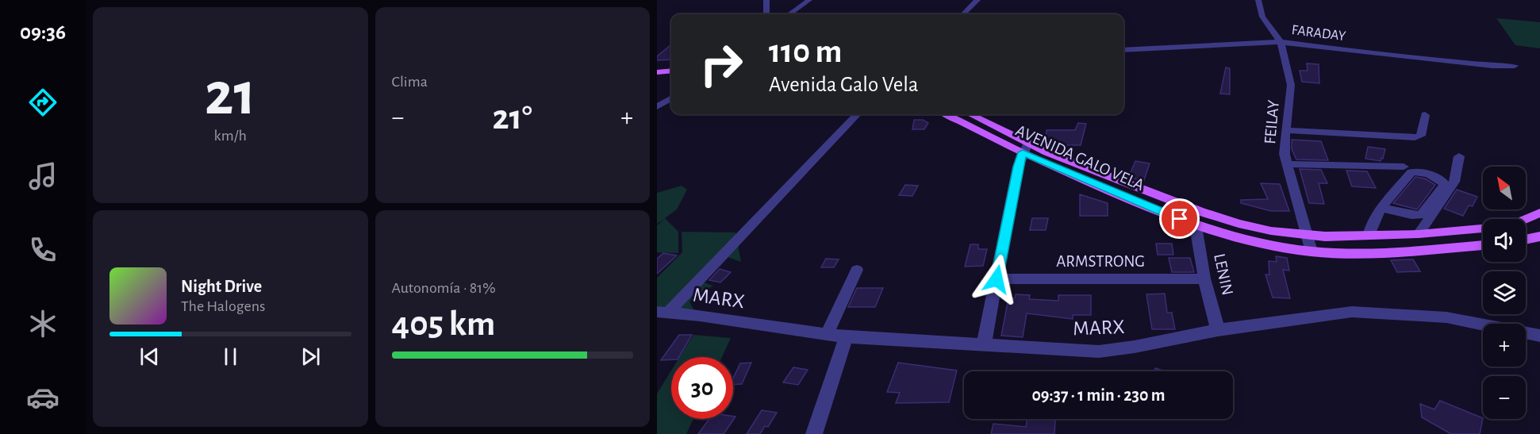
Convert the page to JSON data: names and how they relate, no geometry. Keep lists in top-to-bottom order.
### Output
{
  "streets": {
    "main road": ["AVENIDA GALO VELA"],
    "street": [
      "FARADAY",
      "FEILAY",
      "ARMSTRONG",
      "LENIN",
      "MARX"
    ]
  },
  "crossings": [
    ["FARADAY", "FEILAY"],
    ["FEILAY", "AVENIDA GALO VELA"],
    ["AVENIDA GALO VELA", "LENIN"],
    ["ARMSTRONG", "LENIN"],
    ["LENIN", "MARX"]
  ],
  "north": "top left",
  "page": {
    "tabs": "09:36",
    "tile": [
      ["21", "km/h"],
      "Clima",
      ["Autonomía · 81%", "405 km"]
    ],
    "turn": ["110 m", "Avenida Galo Vela"],
    "heat": ["−", "21°", "+"],
    "map_buttons": ["+", "−"],
    "song": ["Night Drive", "The Halogens"],
    "limit": "30",
    "trip": "09:37 · 1 min · 230 m"
  }
}
